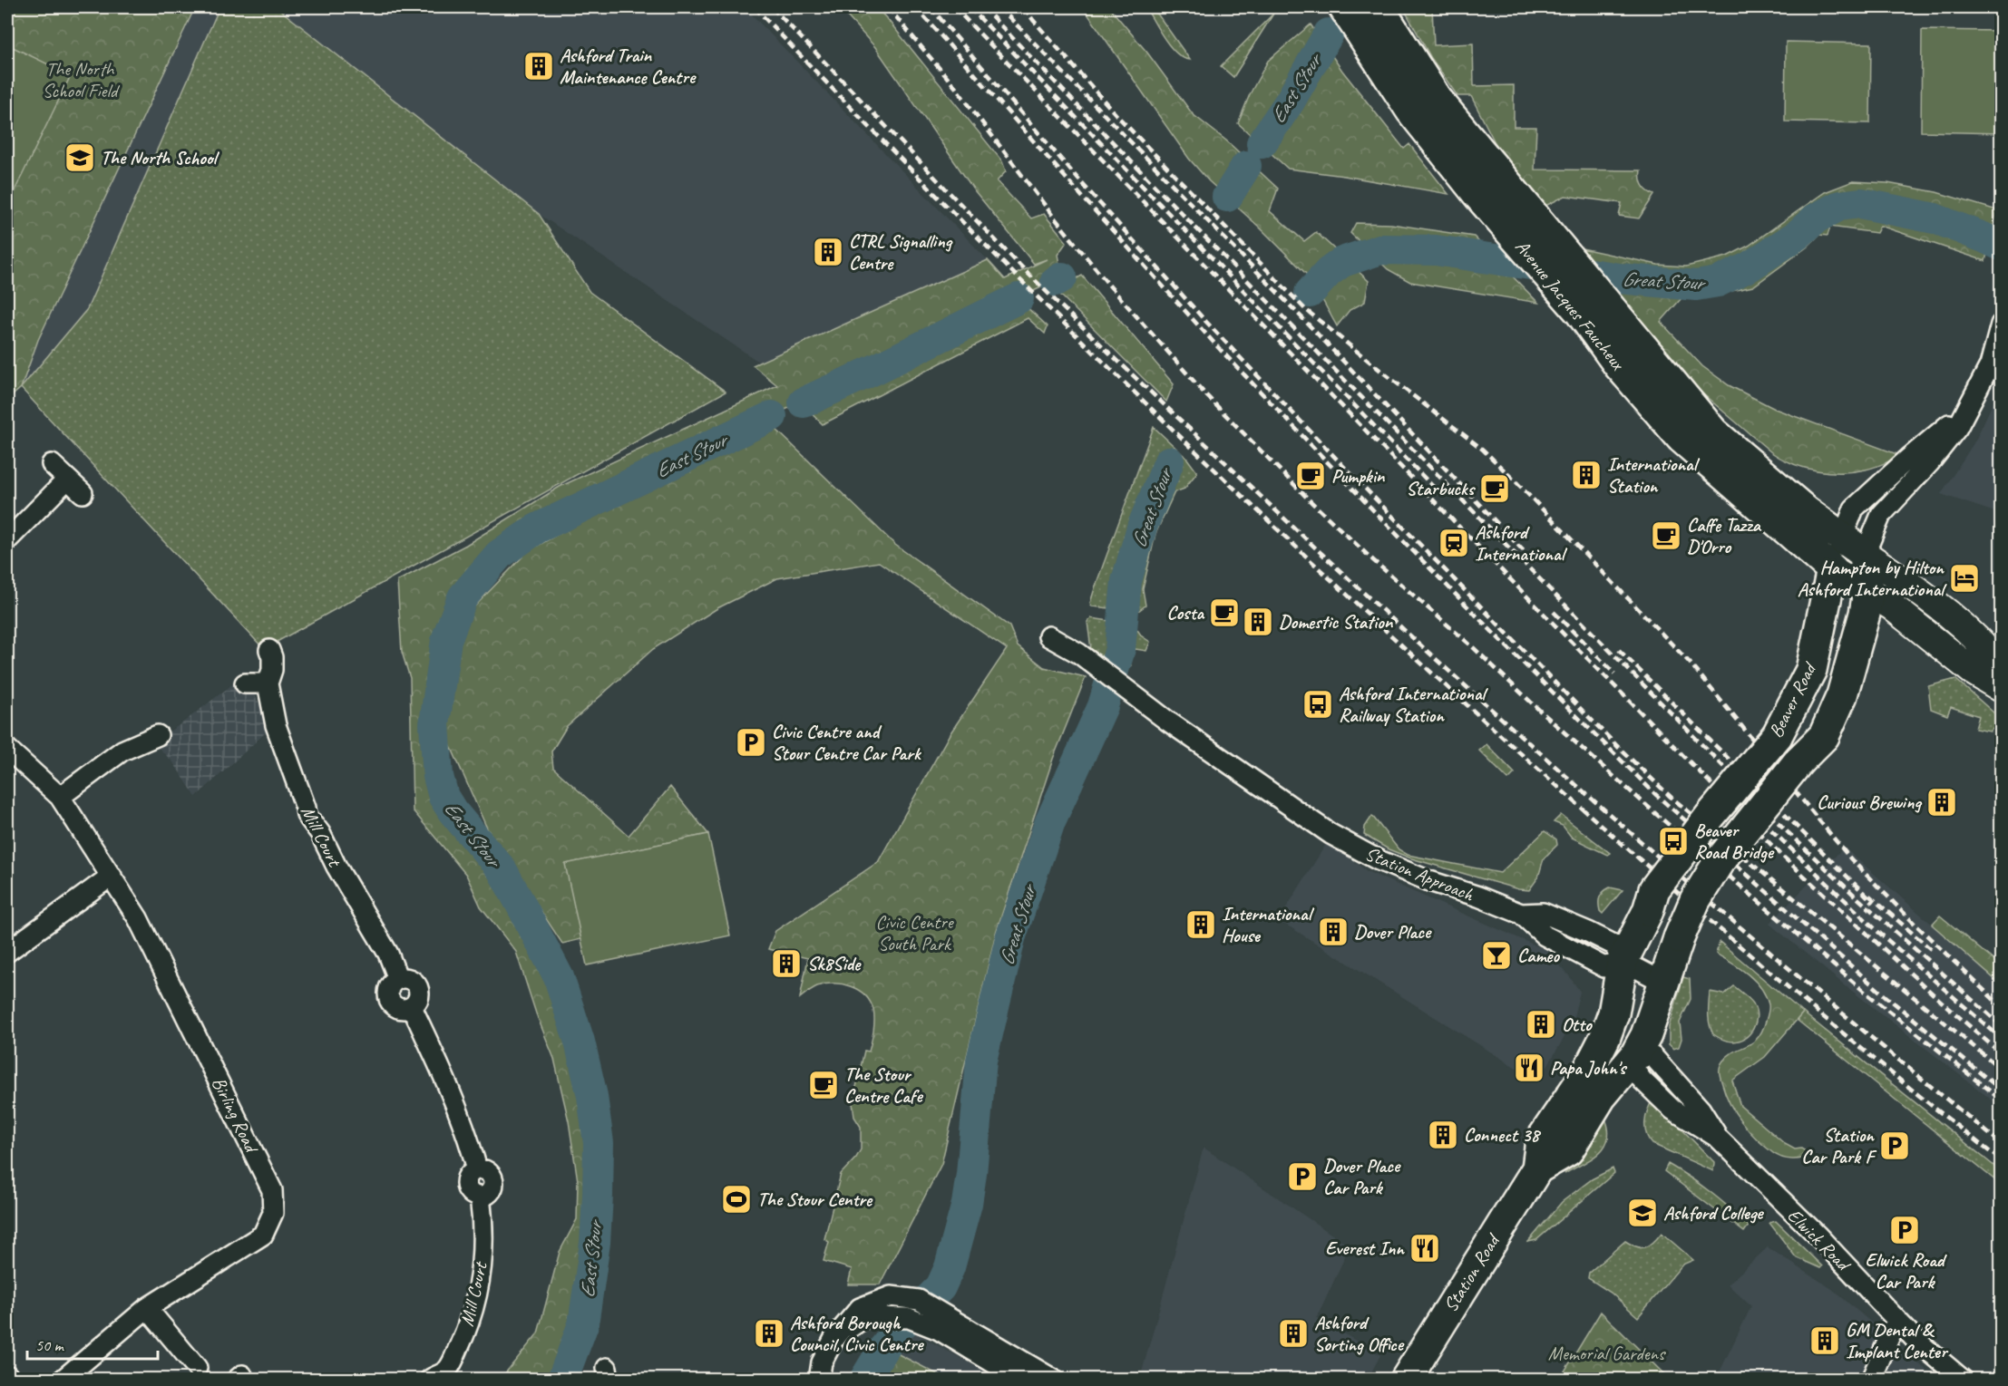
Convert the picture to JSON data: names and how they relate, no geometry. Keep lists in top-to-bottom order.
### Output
{
  "streets": {
    "main road": ["Avenue Jacques Faucheux", "Beaver Road", "Station Road"],
    "street": [
      "Mill Court",
      "Station Approach",
      "Birling Road",
      "Elwick Road"
    ]
  },
  "crossings": [
    ["Avenue Jacques Faucheux", "Beaver Road"],
    ["Beaver Road", "Station Approach"],
    ["Beaver Road", "Station Road"],
    ["Station Approach", "Station Road"],
    ["Elwick Road", "Station Road"]
  ],
  "water": ["East Stour", "Great Stour"],
  "parks": ["The North School Field", "Civic Centre South Park", "Memorial Gardens"],
  "places": {
    "building": [
      "Ashford Train Maintenance Centre",
      "CTRL Signalling Centre",
      "International Station",
      "Domestic Station",
      "Curious Brewing",
      "International House",
      "Dover Place",
      "Sk8Side",
      "Otto",
      "Connect 38",
      "Ashford Borough Council, Civic Centre",
      "Ashford Sorting Office",
      "GM Dental & Implant Center"
    ],
    "school or university": ["The North School", "Ashford College"],
    "cafe": [
      "Pumpkin",
      "Starbucks",
      "Caffe Tazza D'Orro",
      "Costa",
      "The Stour Centre Cafe"
    ],
    "station": ["Ashford International"],
    "hotel": ["Hampton by Hilton Ashford International"],
    "bus stop": ["Ashford International Railway Station", "Beaver Road Bridge"],
    "parking": [
      "Civic Centre and Stour Centre Car Park",
      "Station Car Park F",
      "Dover Place Car Park",
      "Elwick Road Car Park"
    ],
    "bar": ["Cameo"],
    "restaurant": ["Papa John's", "Everest Inn"],
    "sports": ["The Stour Centre"]
  },
  "scale_bar": "50 m"
}
